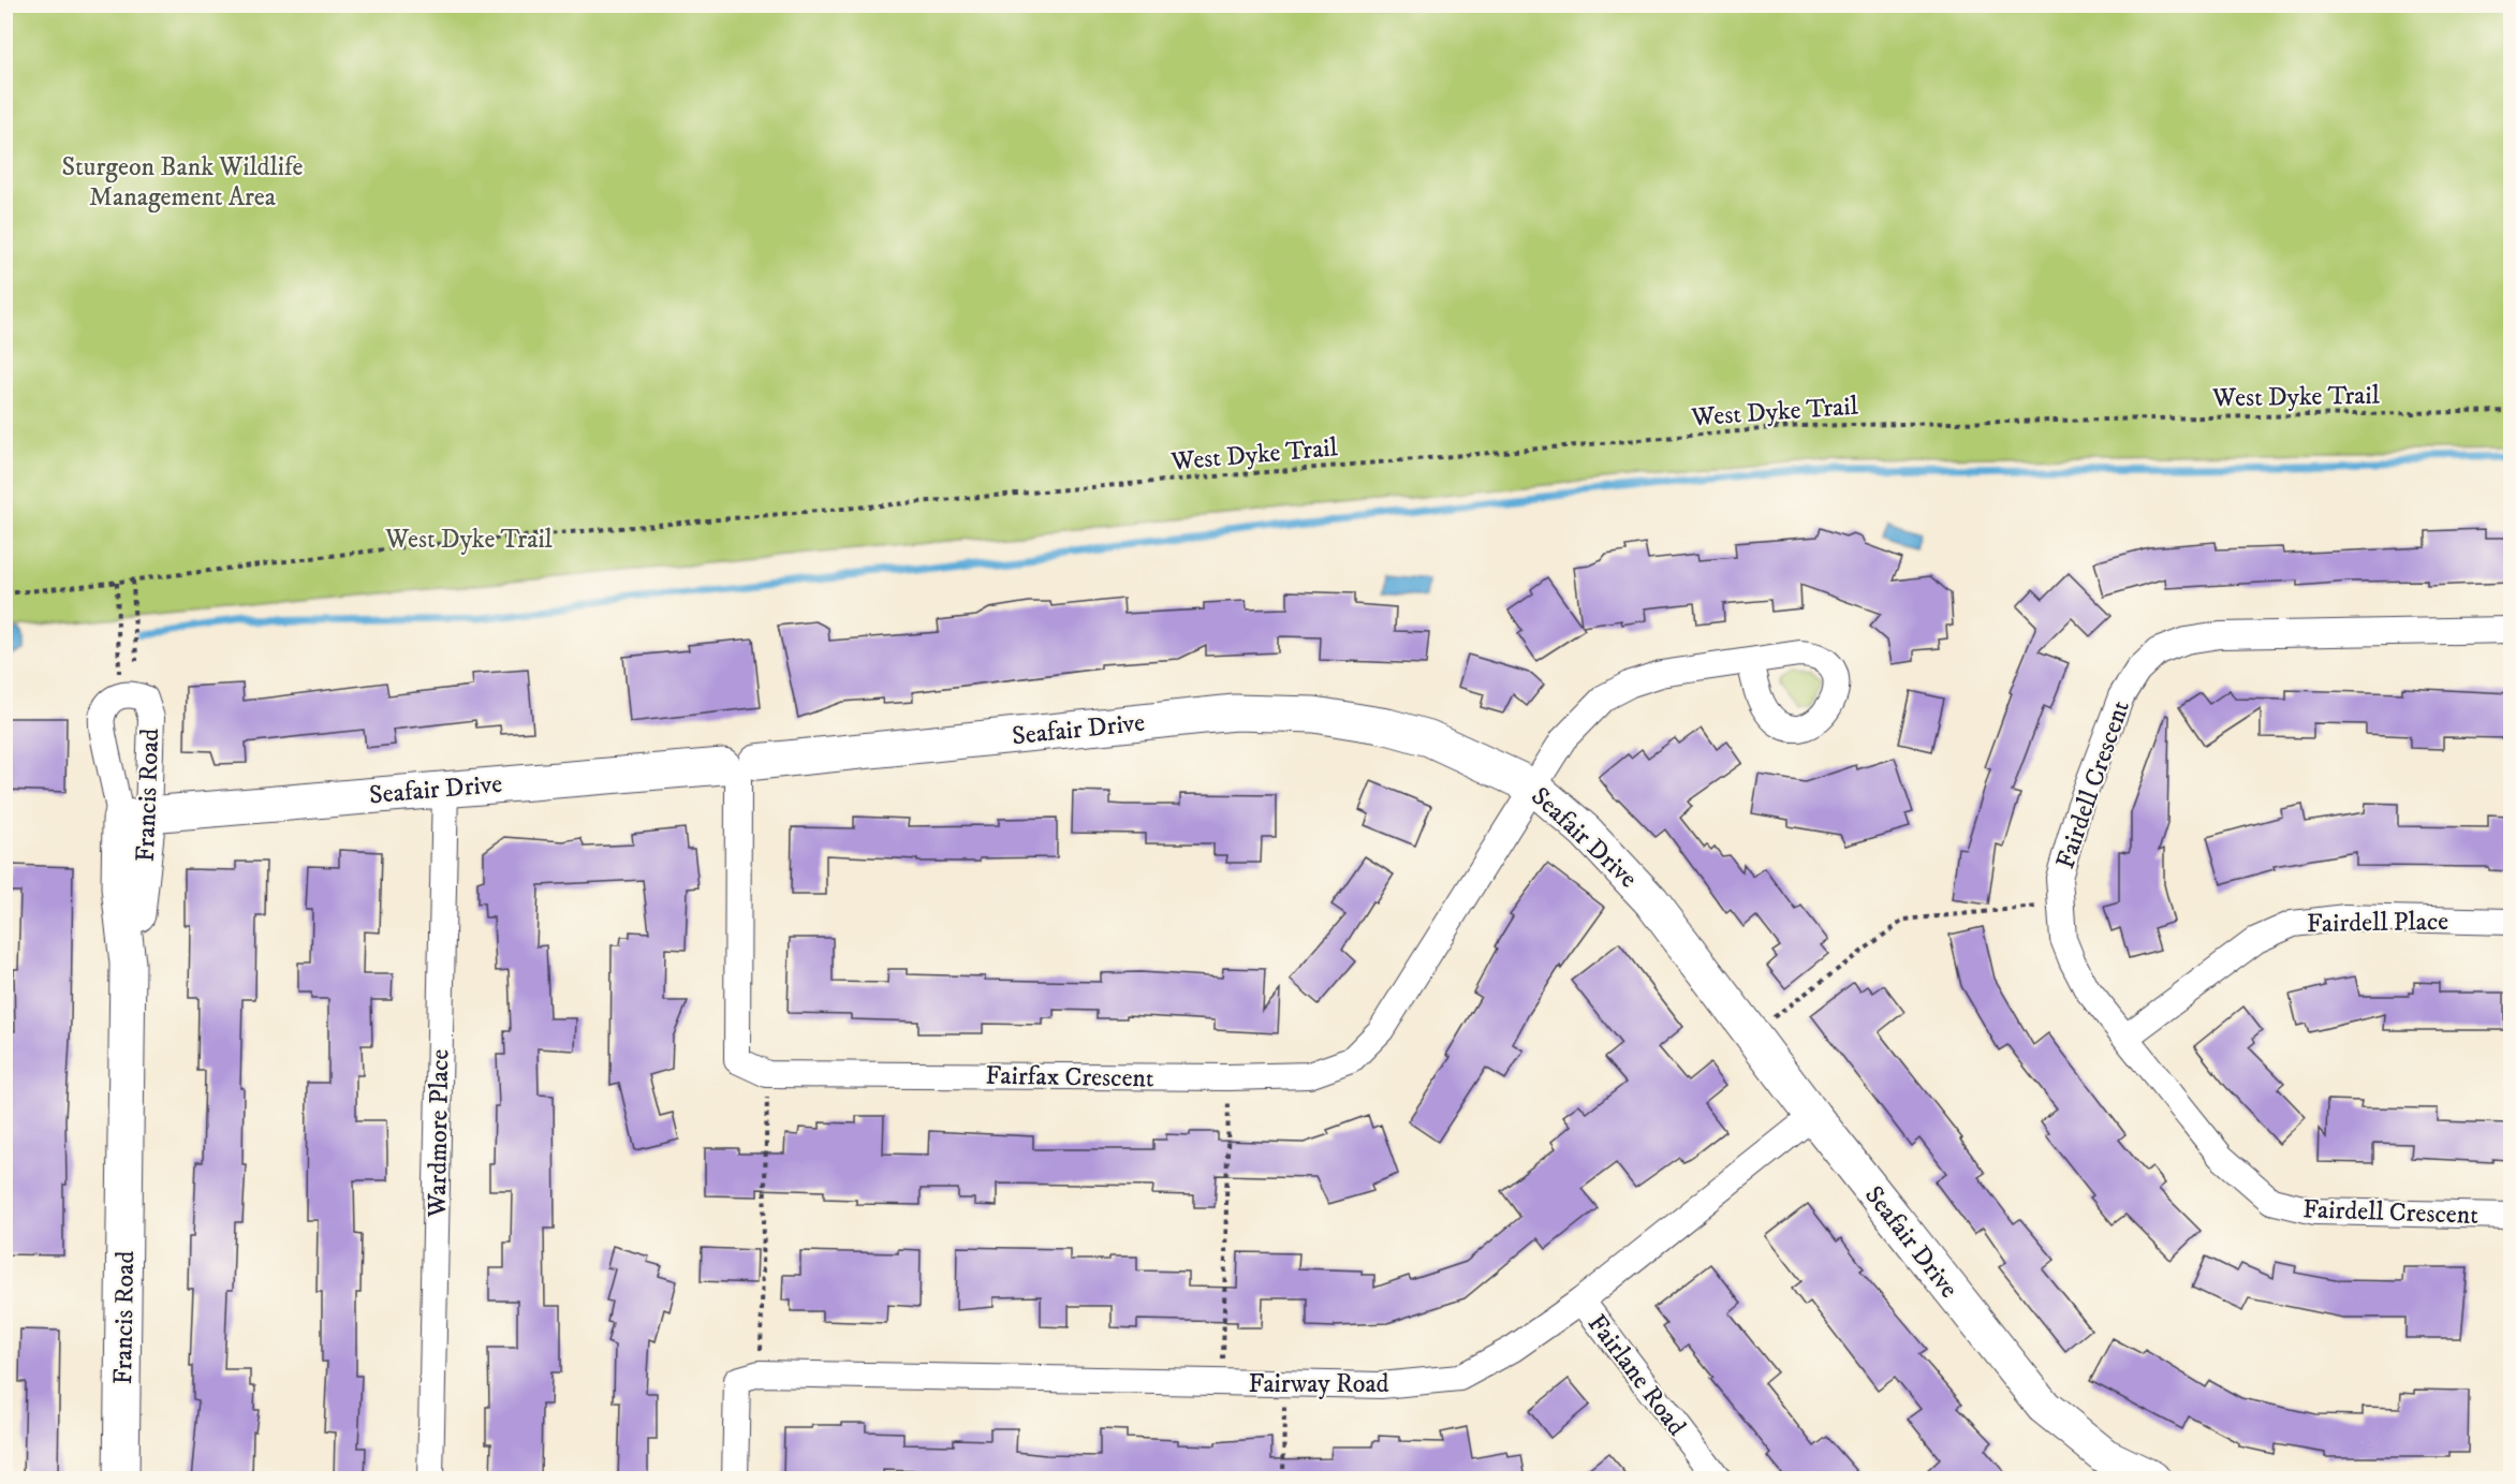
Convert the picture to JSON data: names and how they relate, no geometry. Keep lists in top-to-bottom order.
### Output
{
  "streets": {
    "street": [
      "Seafair Drive",
      "Fairdell Crescent",
      "Francis Road",
      "Fairdell Place",
      "Fairfax Crescent",
      "Wardmore Place",
      "Fairlane Road",
      "Fairway Road"
    ],
    "path": ["West Dyke Trail"]
  },
  "crossings": [
    ["Seafair Drive", "Francis Road"],
    ["Seafair Drive", "Fairfax Crescent"],
    ["Seafair Drive", "Wardmore Place"],
    ["Seafair Drive", "Fairway Road"],
    ["Fairdell Crescent", "Fairdell Place"],
    ["Fairlane Road", "Fairway Road"]
  ],
  "parks": ["Sturgeon Bank Wildlife Management Area", "West Dyke Trail"]
}
